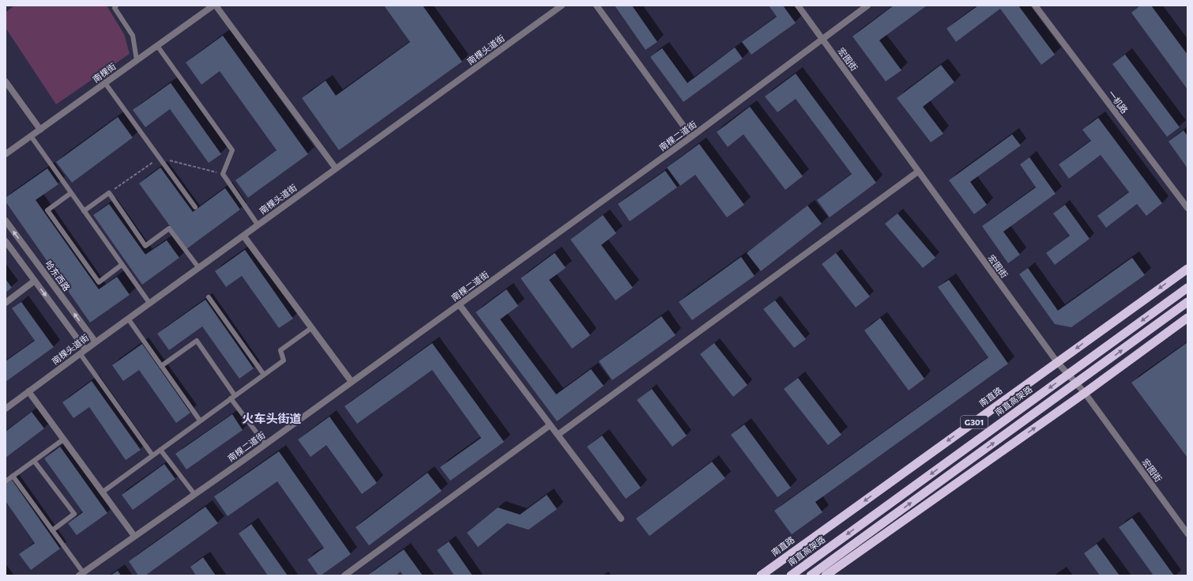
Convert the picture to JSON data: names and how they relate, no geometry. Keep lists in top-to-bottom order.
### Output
{
  "streets": {
    "highway": ["南直路", "南直高架路", "G301"],
    "street": [
      "南棵头道街",
      "宏图街",
      "南棵街",
      "一机路",
      "南棵二道街",
      "哈东西路"
    ]
  },
  "crossings": [
    ["南棵头道街", "哈东西路"],
    ["宏图街", "南棵二道街"],
    ["宏图街", "南直路"]
  ],
  "districts": ["火车头街道"]
}
